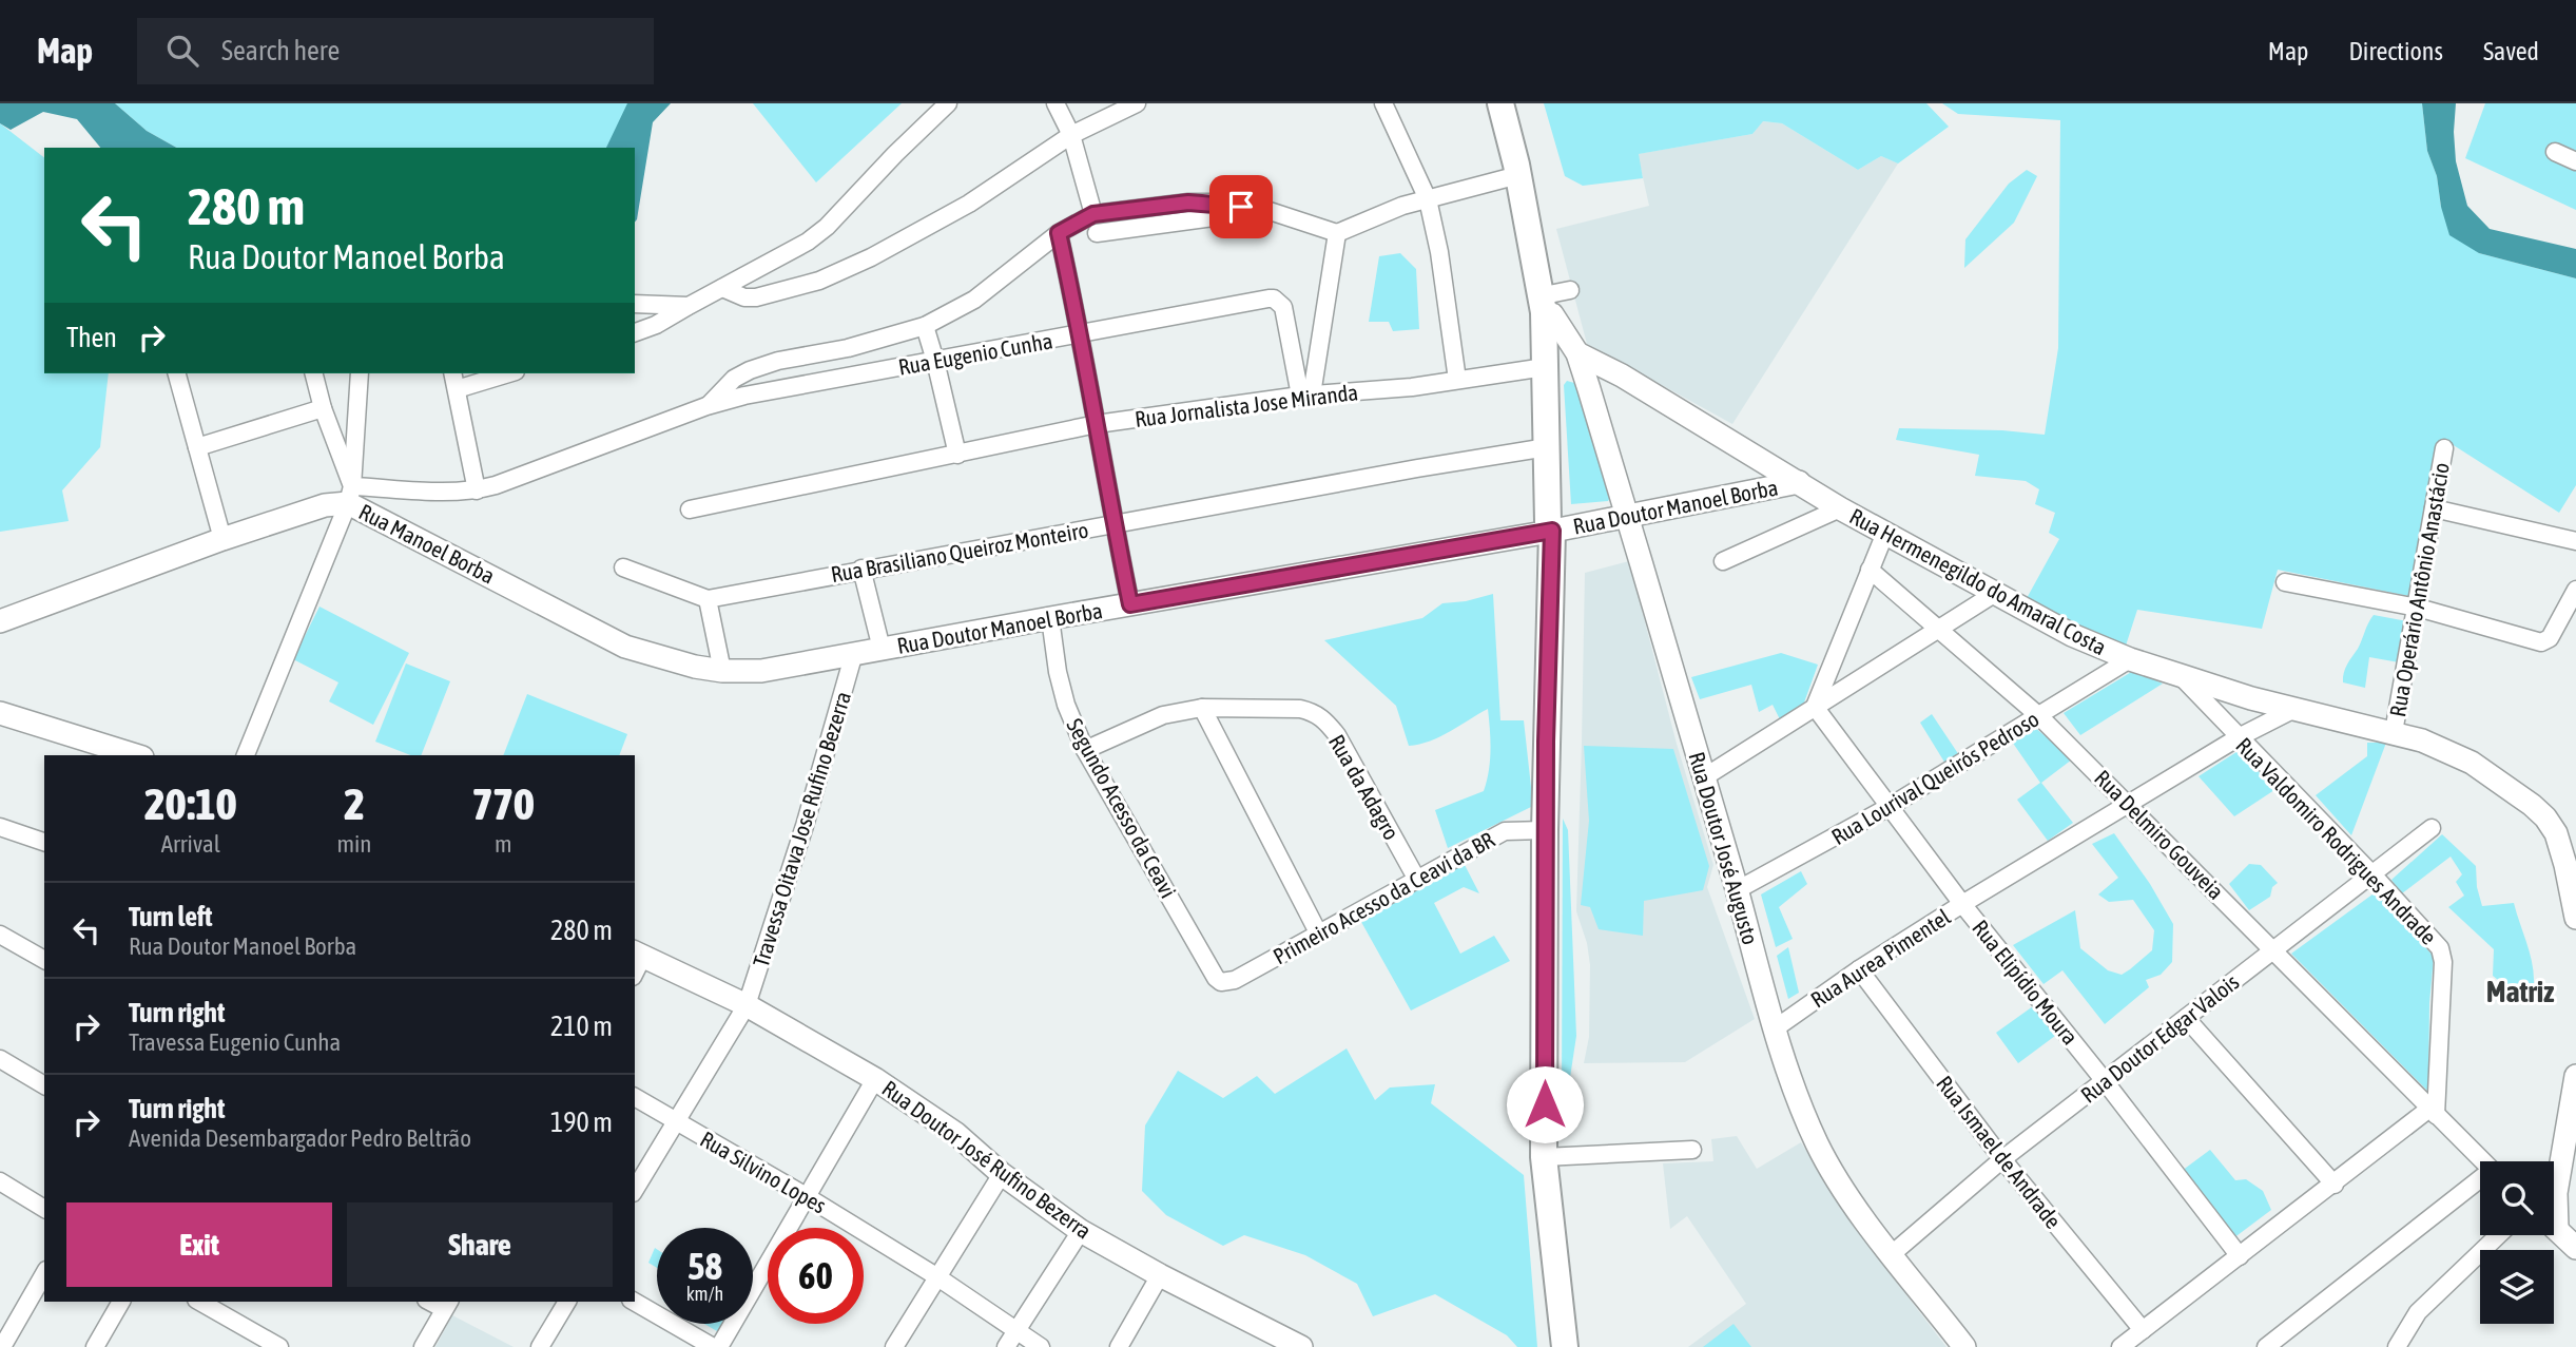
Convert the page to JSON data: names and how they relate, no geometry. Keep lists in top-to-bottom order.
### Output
{
  "streets": {
    "street": [
      "Rua Eugenio Cunha",
      "Rua Jornalista Jose Miranda",
      "Rua Doutor Manoel Borba",
      "Rua Manoel Borba",
      "Rua Brasiliano Queiroz Monteiro",
      "Rua Hermenegildo do Amaral Costa",
      "Rua Operário Antônio Anastácio",
      "Rua Lourival Queirós Pedroso",
      "Rua da Adagro",
      "Segundo Acesso da Ceavi",
      "Travessa Oitava Jose Rufino Bezerra",
      "Rua Delmiro Gouveia",
      "Rua Valdomiro Rodrigues Andrade",
      "Rua Doutor José Augusto",
      "Primeiro Acesso da Ceavi da BR",
      "Rua Aurea Pimentel",
      "Rua Elipídio Moura",
      "Rua Doutor Edgar Valois",
      "Rua Ismael de Andrade",
      "Rua Doutor José Rufino Bezerra",
      "Rua Silvino Lopes"
    ]
  },
  "crossings": [
    ["Rua Eugenio Cunha", "Rua Jornalista Jose Miranda"],
    ["Rua Eugenio Cunha", "Rua Manoel Borba"],
    ["Rua Doutor Manoel Borba", "Rua Manoel Borba"],
    ["Rua Doutor Manoel Borba", "Rua Hermenegildo do Amaral Costa"],
    ["Rua Doutor Manoel Borba", "Segundo Acesso da Ceavi"],
    ["Rua Doutor Manoel Borba", "Travessa Oitava Jose Rufino Bezerra"],
    ["Rua Doutor Manoel Borba", "Rua Doutor José Augusto"],
    ["Rua Manoel Borba", "Travessa Oitava Jose Rufino Bezerra"],
    ["Rua Hermenegildo do Amaral Costa", "Rua Operário Antônio Anastácio"],
    ["Rua Hermenegildo do Amaral Costa", "Rua Lourival Queirós Pedroso"],
    ["Rua Hermenegildo do Amaral Costa", "Rua Valdomiro Rodrigues Andrade"],
    ["Rua Hermenegildo do Amaral Costa", "Rua Doutor José Augusto"],
    ["Rua Hermenegildo do Amaral Costa", "Rua Aurea Pimentel"],
    ["Rua Lourival Queirós Pedroso", "Rua Delmiro Gouveia"],
    ["Rua Lourival Queirós Pedroso", "Rua Doutor José Augusto"],
    ["Rua Lourival Queirós Pedroso", "Rua Elipídio Moura"],
    ["Rua da Adagro", "Segundo Acesso da Ceavi"],
    ["Rua da Adagro", "Primeiro Acesso da Ceavi da BR"],
    ["Segundo Acesso da Ceavi", "Primeiro Acesso da Ceavi da BR"],
    ["Travessa Oitava Jose Rufino Bezerra", "Rua Doutor José Rufino Bezerra"],
    ["Travessa Oitava Jose Rufino Bezerra", "Rua Silvino Lopes"],
    ["Rua Delmiro Gouveia", "Rua Valdomiro Rodrigues Andrade"],
    ["Rua Delmiro Gouveia", "Rua Aurea Pimentel"],
    ["Rua Delmiro Gouveia", "Rua Doutor Edgar Valois"],
    ["Rua Valdomiro Rodrigues Andrade", "Rua Aurea Pimentel"],
    ["Rua Valdomiro Rodrigues Andrade", "Rua Doutor Edgar Valois"],
    ["Rua Doutor José Augusto", "Rua Aurea Pimentel"],
    ["Rua Doutor José Augusto", "Rua Doutor Edgar Valois"],
    ["Rua Aurea Pimentel", "Rua Elipídio Moura"],
    ["Rua Aurea Pimentel", "Rua Ismael de Andrade"],
    ["Rua Elipídio Moura", "Rua Doutor Edgar Valois"],
    ["Rua Doutor Edgar Valois", "Rua Ismael de Andrade"]
  ],
  "districts": ["Matriz"],
  "page": {
    "header": "Map",
    "search": "Search here",
    "nav": ["Map", "Directions", "Saved"],
    "turn": ["280 m", "Rua Doutor Manoel Borba"],
    "then": "Then",
    "eta": [
      "20:10",
      "Arrival",
      "2",
      "min",
      "770",
      "m"
    ],
    "list": [
      {
        "name": "Turn left",
        "note": "Rua Doutor Manoel Borba",
        "value": "280 m"
      },
      {
        "name": "Turn right",
        "note": "Travessa Eugenio Cunha",
        "value": "210 m"
      },
      {
        "name": "Turn right",
        "note": "Avenida Desembargador Pedro Beltrão",
        "value": "190 m"
      }
    ],
    "buttons": ["Exit", "Share"],
    "speed": "58 km/h",
    "limit": "60"
  }
}
